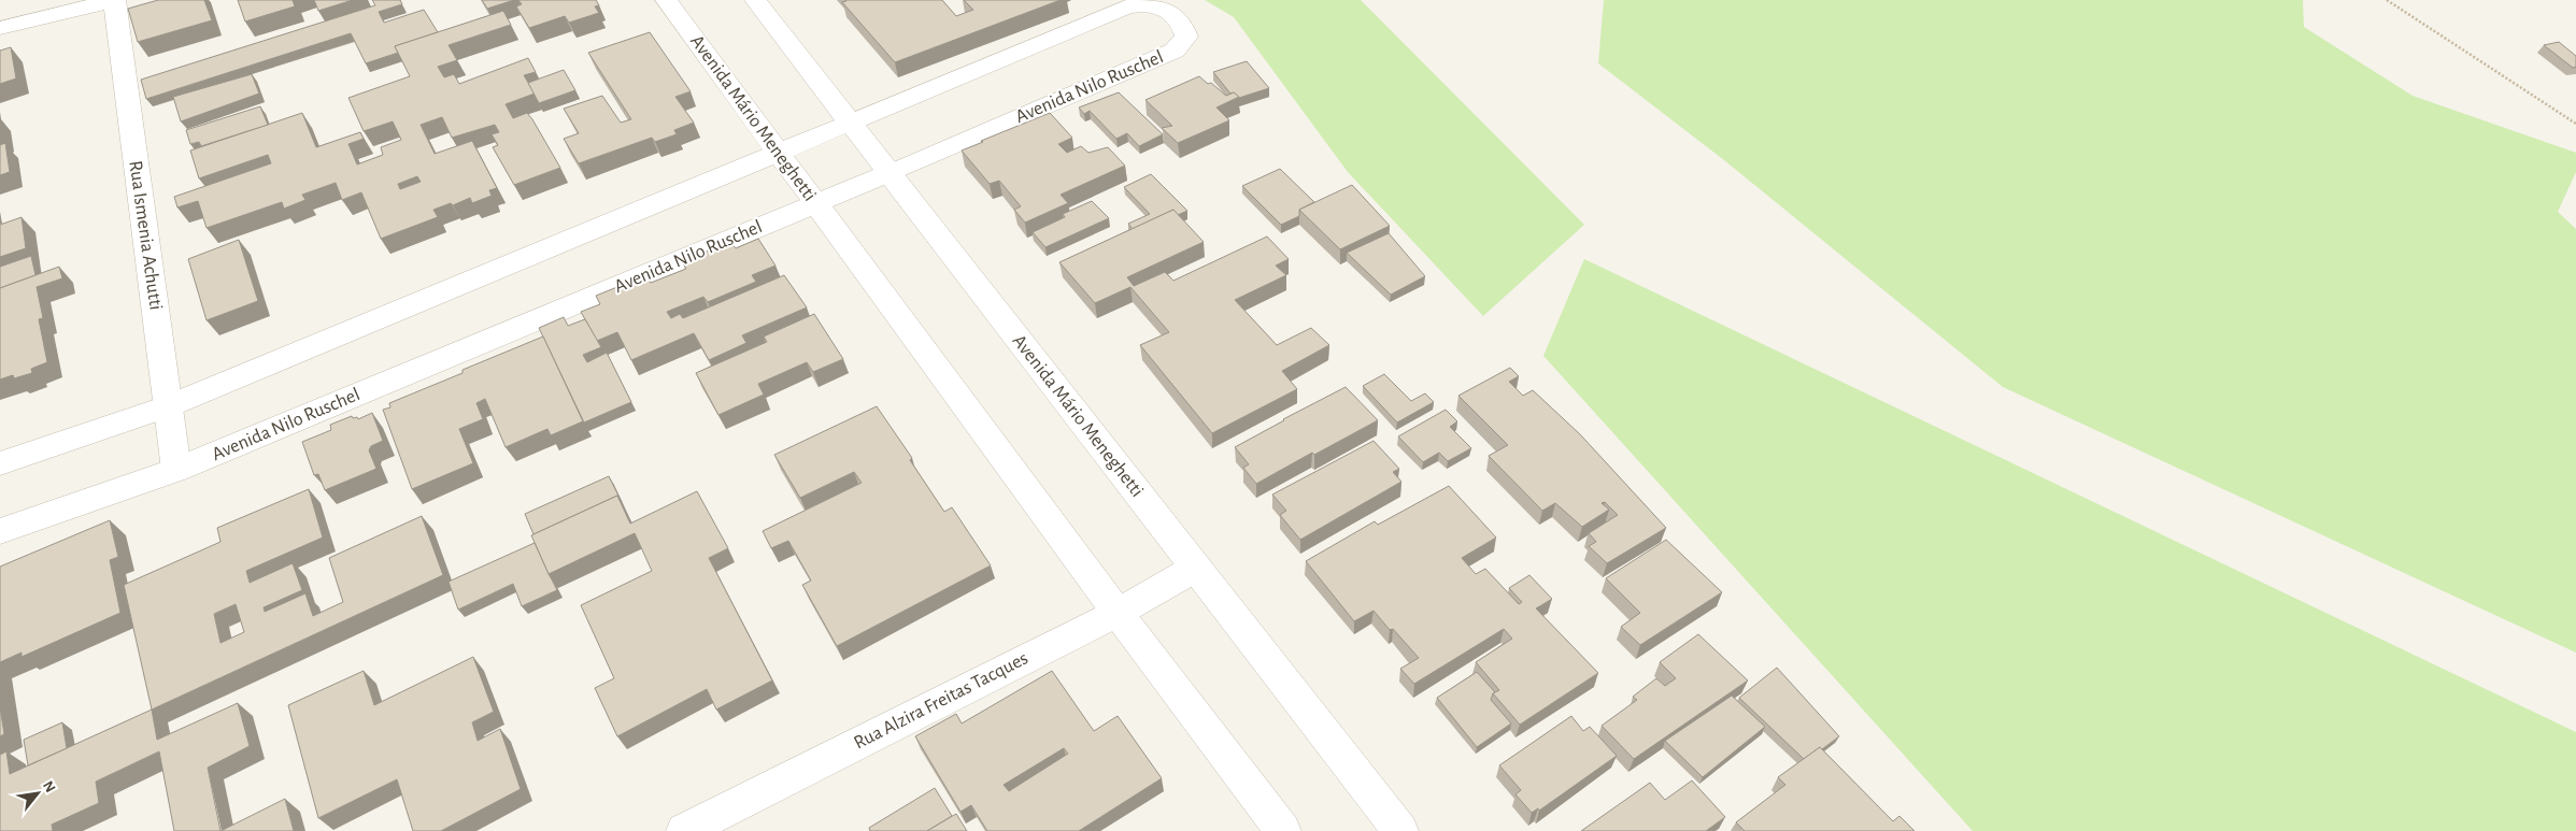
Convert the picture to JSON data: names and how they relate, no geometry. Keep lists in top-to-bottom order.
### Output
{
  "streets": {
    "street": [
      "Avenida Nilo Ruschel",
      "Avenida Mário Meneghetti",
      "Rua Ismenia Achutti",
      "Rua Alzira Freitas Tacques"
    ]
  },
  "crossings": [
    ["Avenida Nilo Ruschel", "Avenida Mário Meneghetti"],
    ["Avenida Nilo Ruschel", "Rua Ismenia Achutti"],
    ["Avenida Mário Meneghetti", "Rua Alzira Freitas Tacques"]
  ],
  "north": "top right"
}
